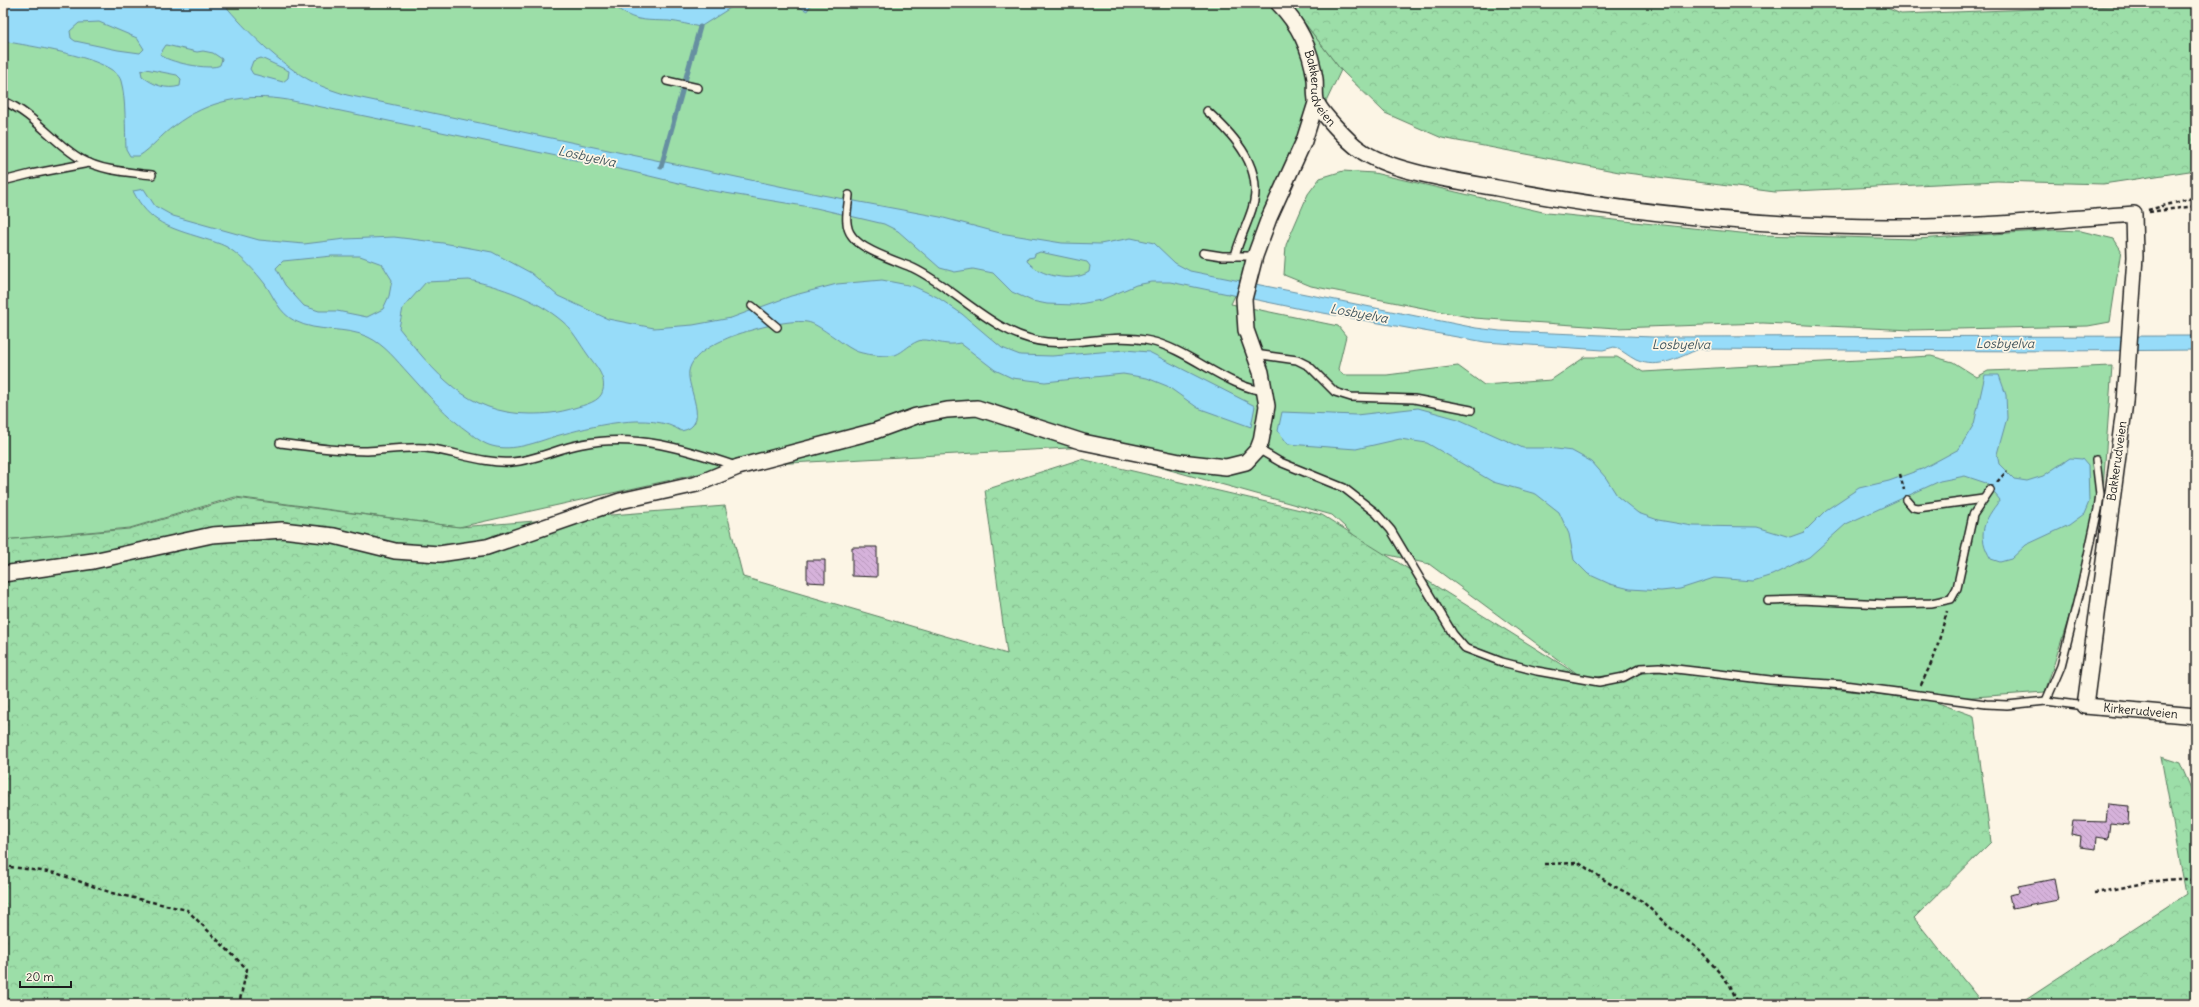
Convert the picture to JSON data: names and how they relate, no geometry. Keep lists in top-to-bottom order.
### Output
{
  "streets": {
    "street": ["Bakkerudveien", "Kirkerudveien"]
  },
  "crossings": [
    ["Bakkerudveien", "Kirkerudveien"]
  ],
  "water": ["Losbyelva"],
  "scale_bar": "20 m"
}
